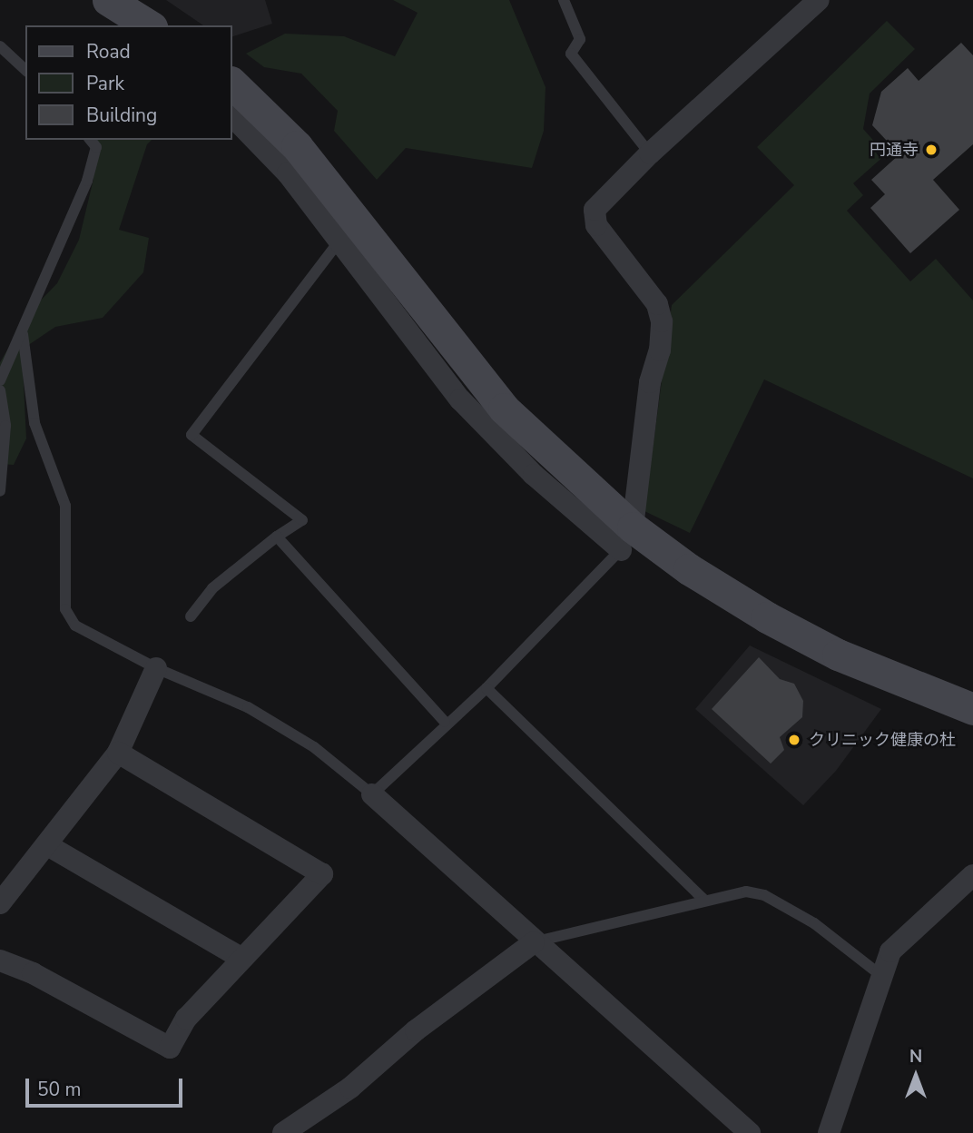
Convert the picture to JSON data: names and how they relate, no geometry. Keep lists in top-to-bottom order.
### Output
{
  "places": ["円通寺", "クリニック健康の杜"],
  "legend": ["Road", "Park", "Building"],
  "scale_bar": "50 m",
  "north": "top"
}
